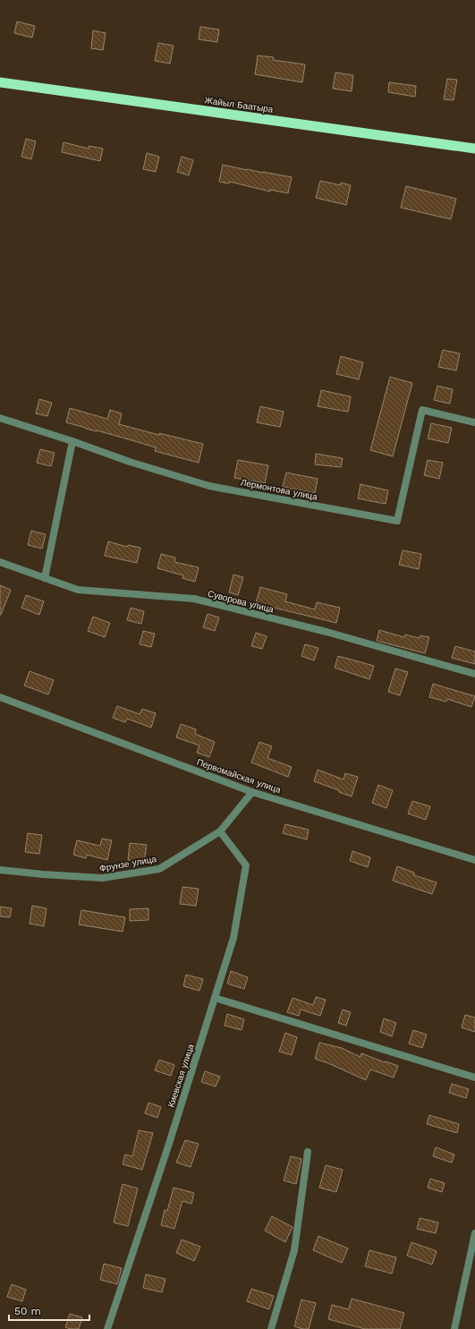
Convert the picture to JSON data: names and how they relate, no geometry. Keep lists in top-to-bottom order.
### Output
{
  "streets": {
    "highway": ["Жайыл Баатыра"],
    "street": [
      "Лермонтова улица",
      "Суворова улица",
      "Первомайская улица",
      "Фрунзе улица",
      "Киевская улица"
    ]
  },
  "crossings": [
    ["Первомайская улица", "Фрунзе улица"],
    ["Фрунзе улица", "Киевская улица"]
  ],
  "scale_bar": "50 m"
}
